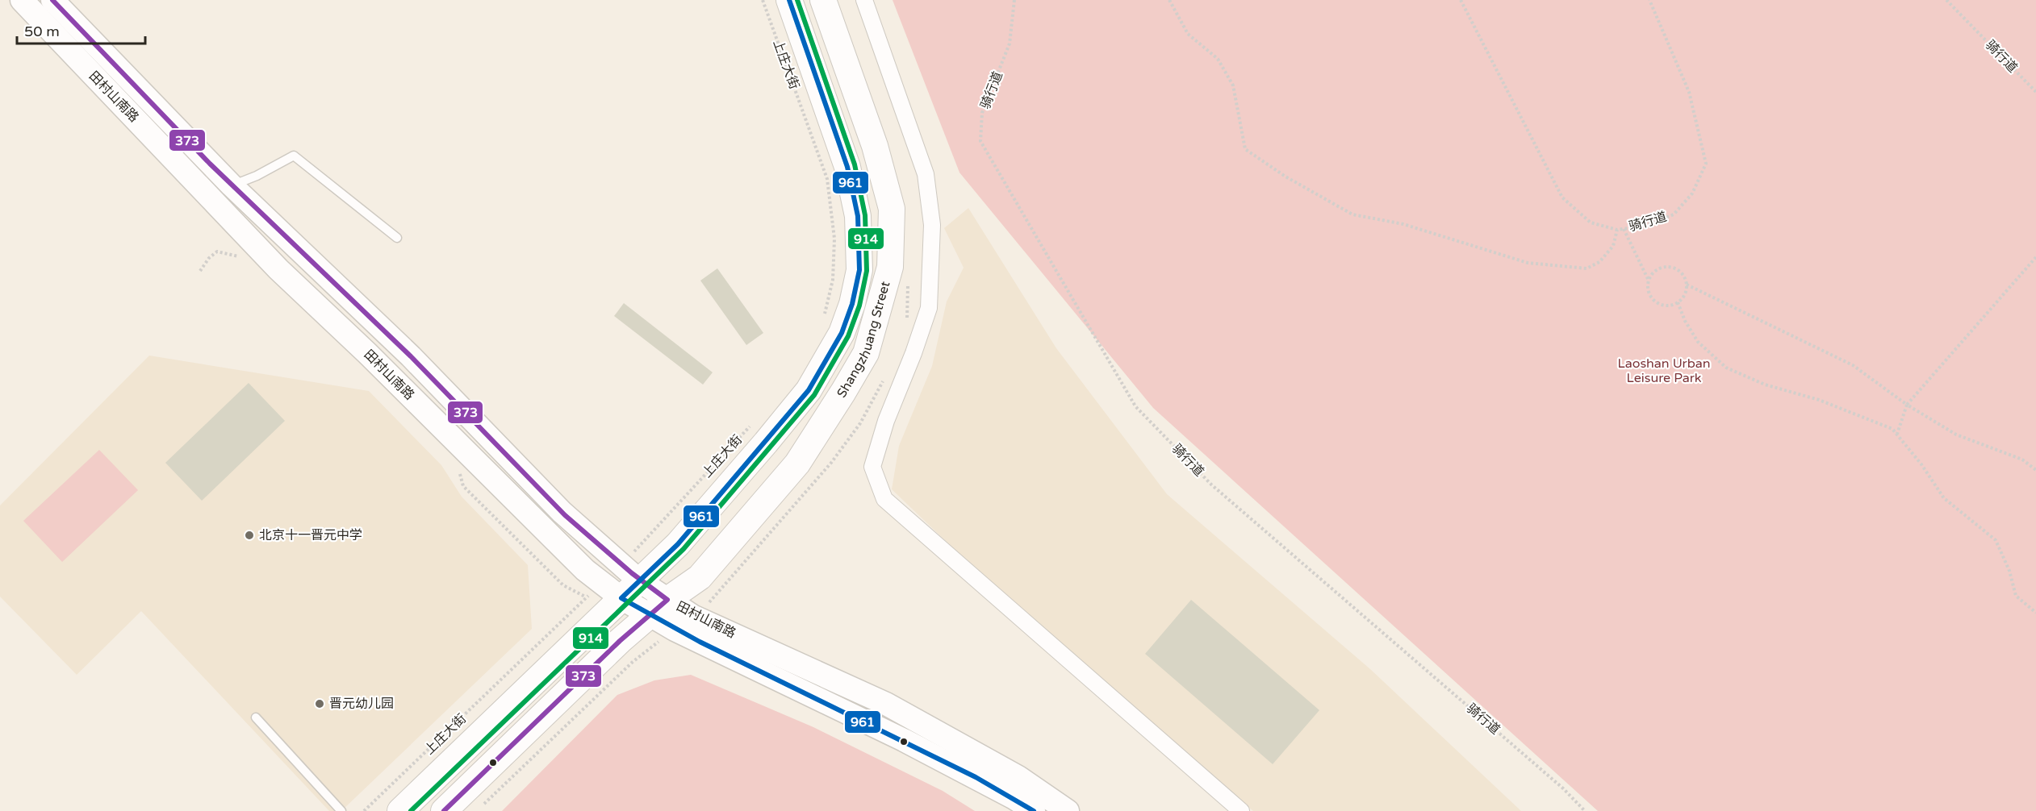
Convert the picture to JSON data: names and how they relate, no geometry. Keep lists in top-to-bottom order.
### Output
{
  "streets": {
    "main road": ["上庄大街", "田村山南路", "Shangzhuang Street"],
    "path": ["骑行道"]
  },
  "crossings": [
    ["上庄大街", "田村山南路"],
    ["上庄大街", "Shangzhuang Street"],
    ["田村山南路", "Shangzhuang Street"]
  ],
  "parks": ["Laoshan Urban Leisure Park"],
  "places": ["北京十一晋元中学", "晋元幼儿园"],
  "lines": ["transit line 373", "transit line 961", "transit line 914"],
  "scale_bar": "50 m"
}
